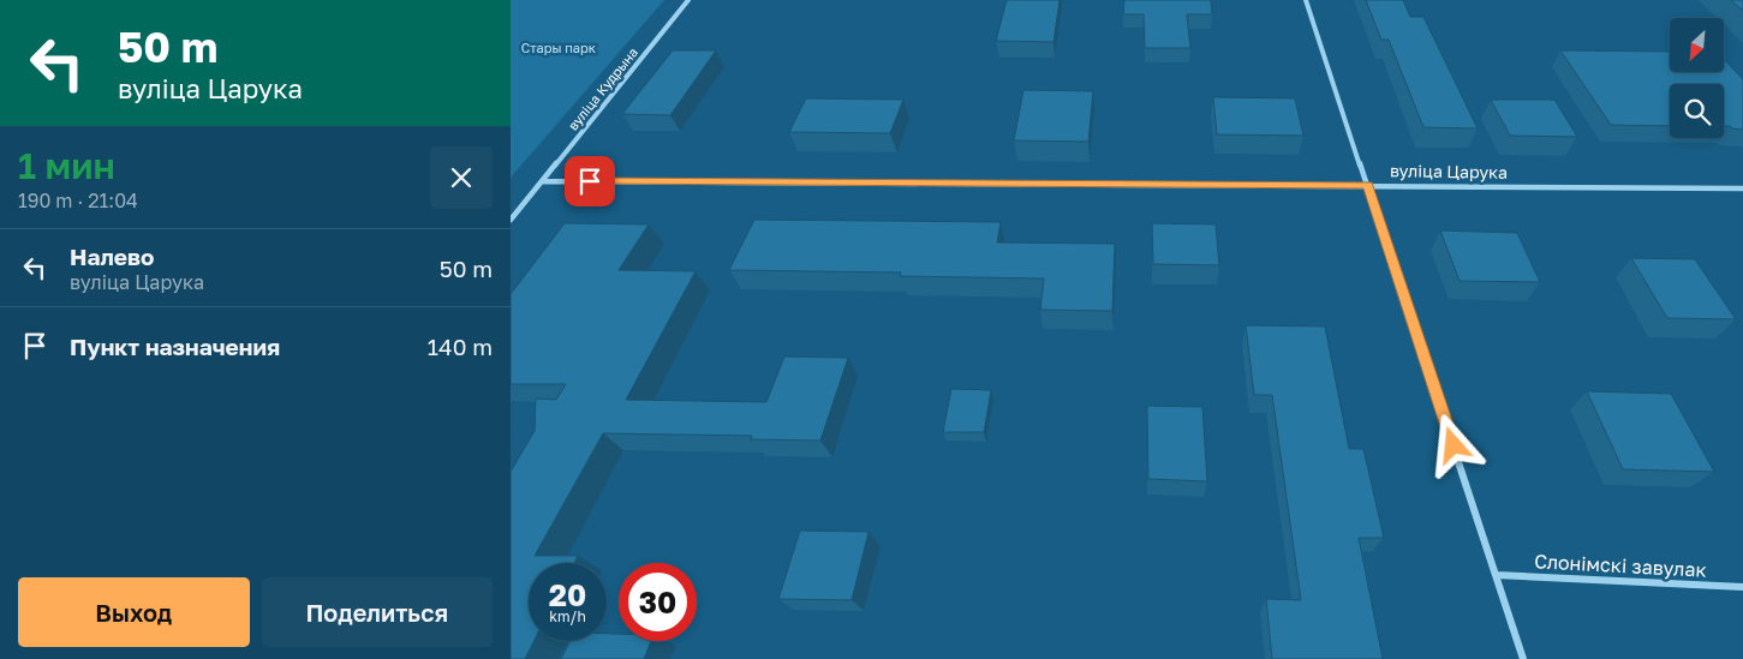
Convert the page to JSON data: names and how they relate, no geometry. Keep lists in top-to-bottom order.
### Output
{
  "streets": {
    "street": ["вуліца Кудрына", "вуліца Царука", "Слонімскі завулак"]
  },
  "crossings": [
    ["вуліца Кудрына", "вуліца Царука"]
  ],
  "parks": ["Стары парк"],
  "north": "bottom left",
  "page": {
    "turn": ["50 m", "вуліца Царука"],
    "heading": ["1 мин", "190 m · 21:04"],
    "list": [
      {
        "name": "Налево",
        "note": "вуліца Царука",
        "value": "50 m"
      },
      {
        "name": "Пункт назначения",
        "value": "140 m"
      }
    ],
    "speed": "20 km/h",
    "limit": "30",
    "buttons": ["Выход", "Поделиться"]
  }
}
